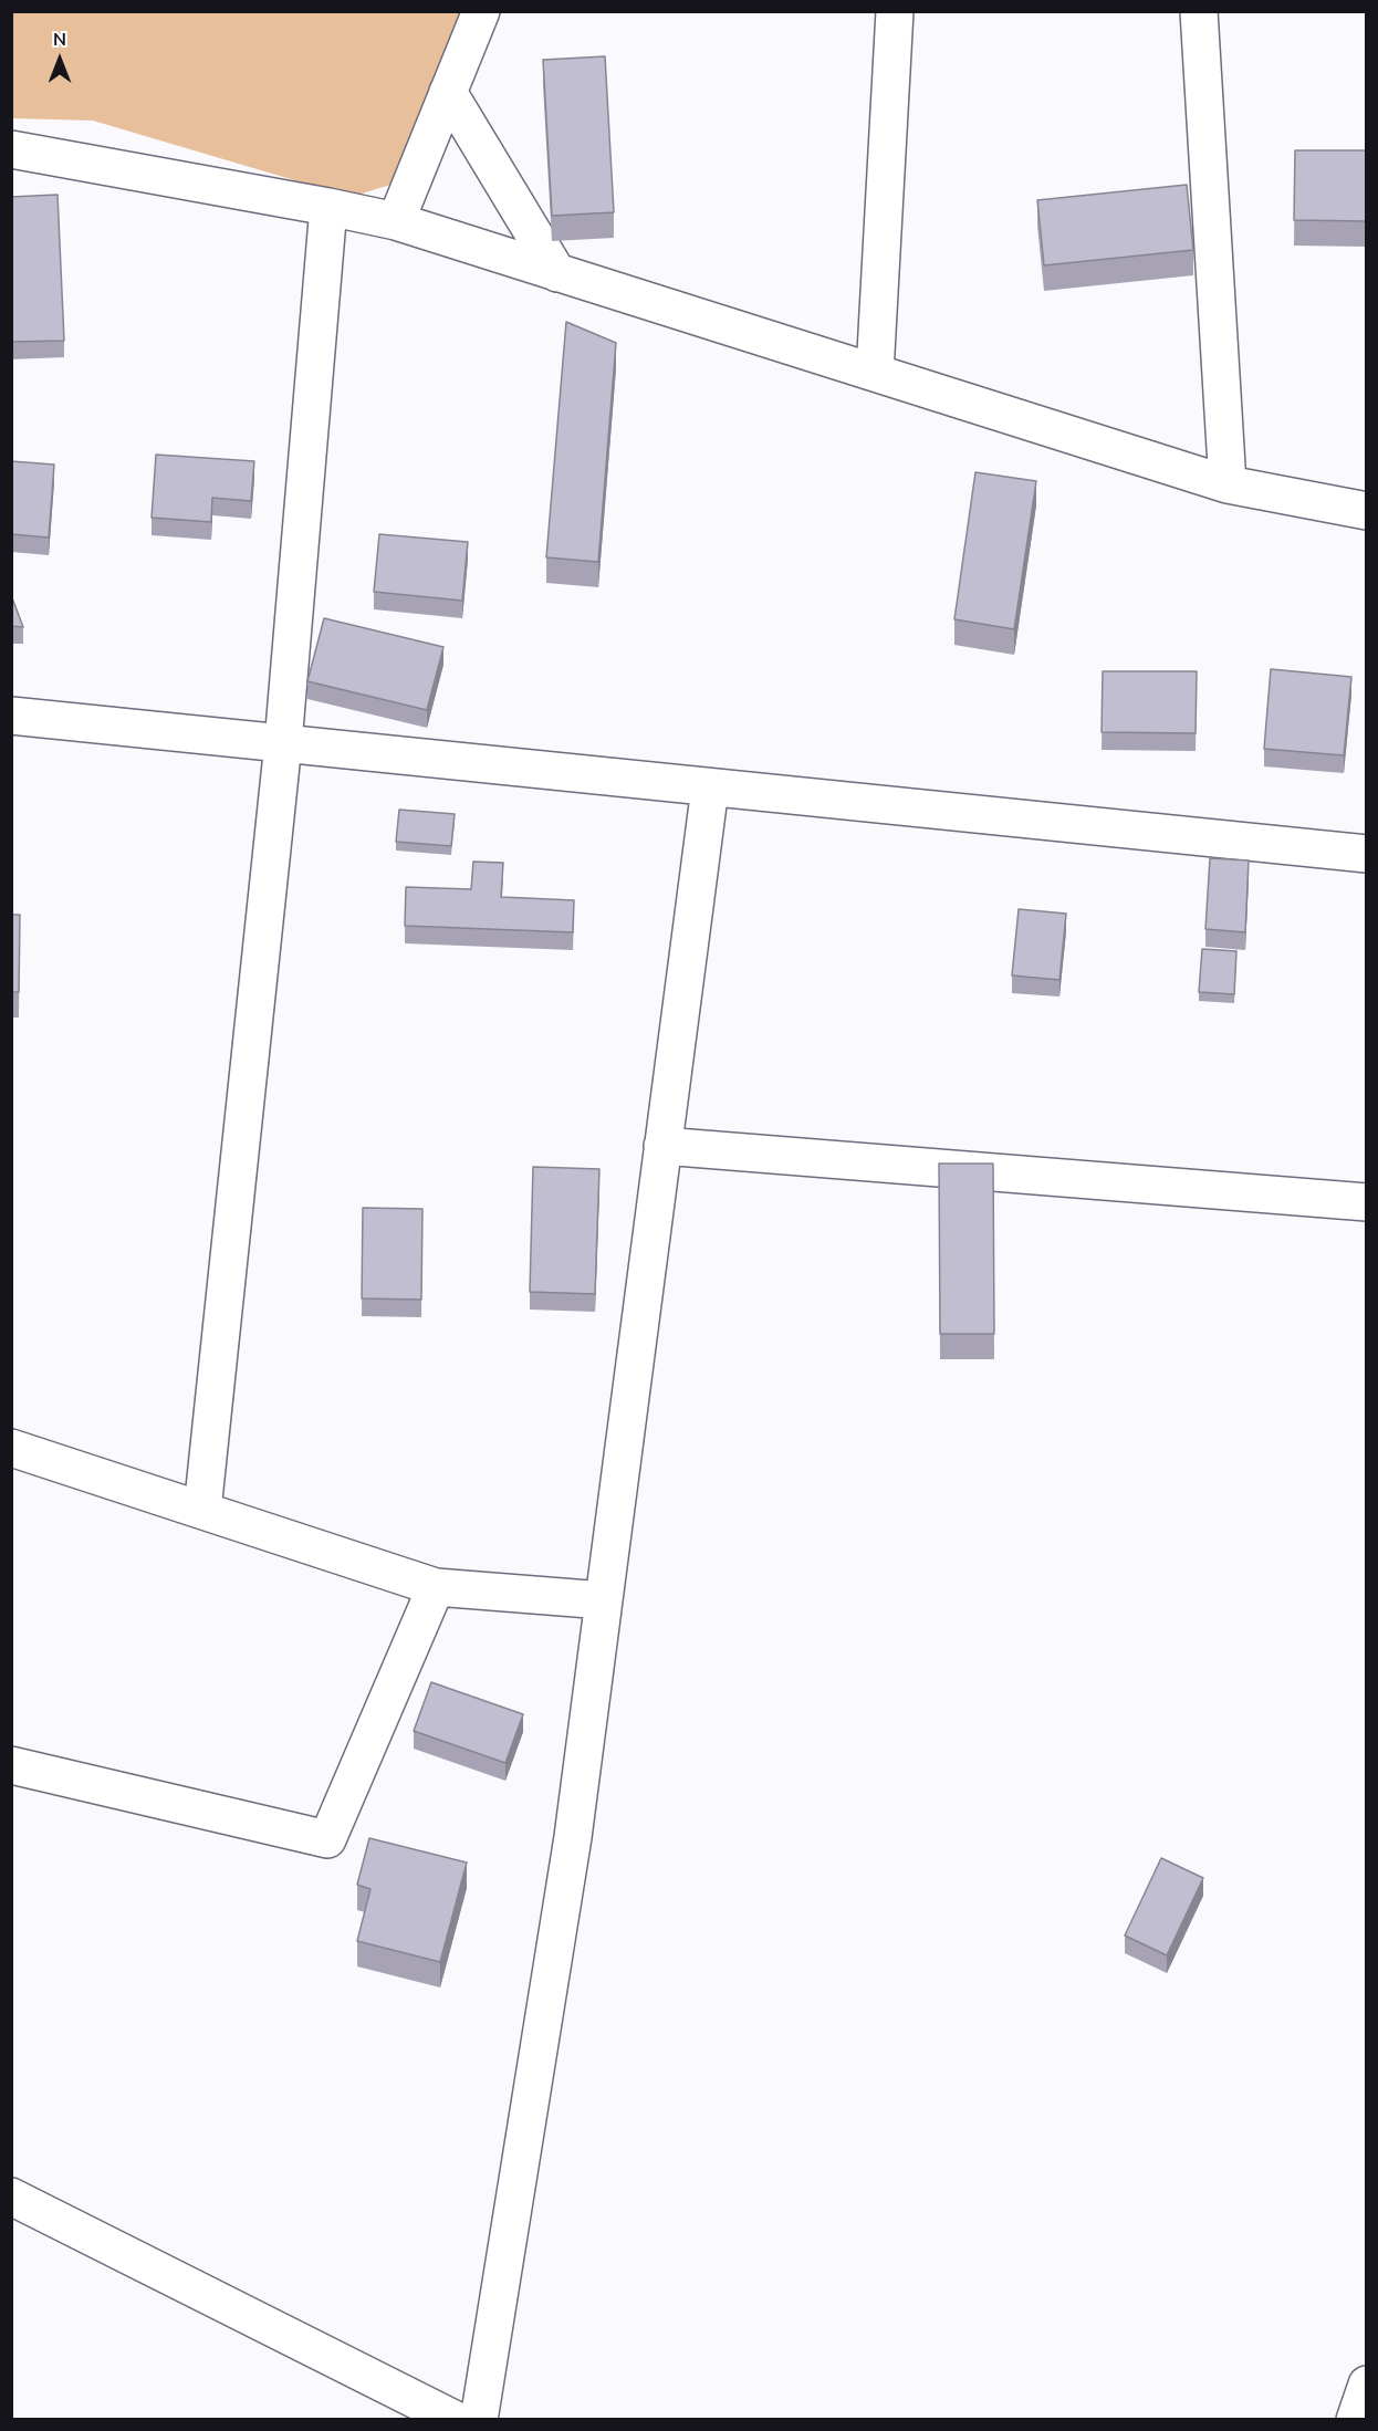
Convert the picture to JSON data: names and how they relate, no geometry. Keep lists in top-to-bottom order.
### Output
{
  "north": "top"
}
